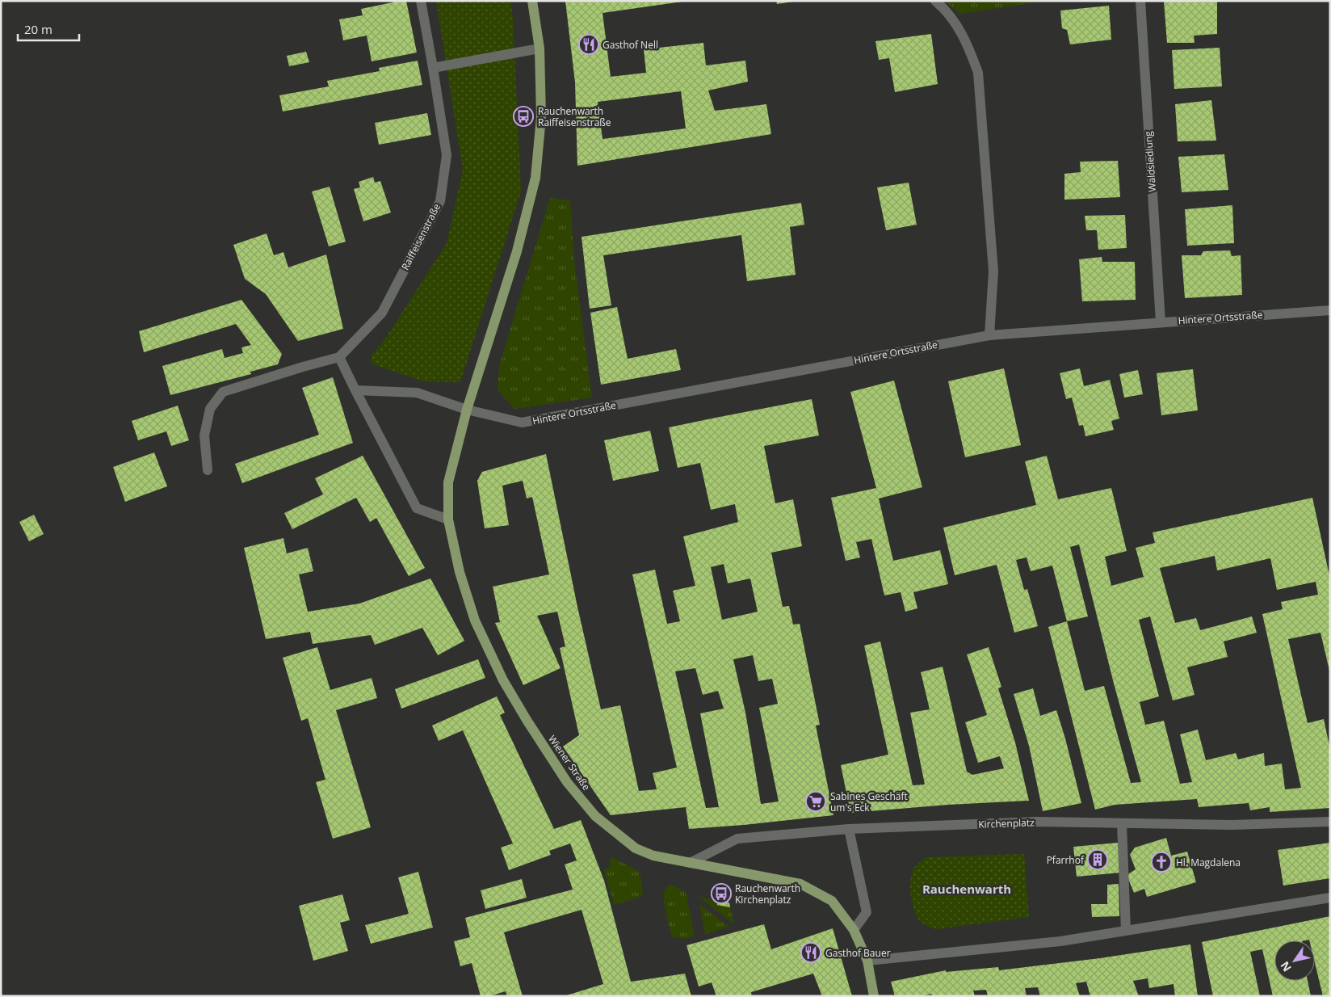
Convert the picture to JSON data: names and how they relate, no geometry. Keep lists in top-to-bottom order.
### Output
{
  "streets": {
    "main road": ["Wiener Straße"],
    "street": [
      "Waldsiedlung",
      "Raiffeisenstraße",
      "Hintere Ortsstraße",
      "Kirchenplatz"
    ]
  },
  "crossings": [
    ["Waldsiedlung", "Hintere Ortsstraße"],
    ["Hintere Ortsstraße", "Wiener Straße"],
    ["Wiener Straße", "Kirchenplatz"]
  ],
  "districts": ["Rauchenwarth"],
  "places": {
    "restaurant": ["Gasthof Nell", "Gasthof Bauer"],
    "bus stop": ["Rauchenwarth Raiffeisenstraße", "Rauchenwarth Kirchenplatz"],
    "supermarket": ["Sabines Geschäft um's Eck"],
    "building": ["Pfarrhof"],
    "church": ["Hl. Magdalena"]
  },
  "scale_bar": "20 m",
  "north": "bottom left"
}
